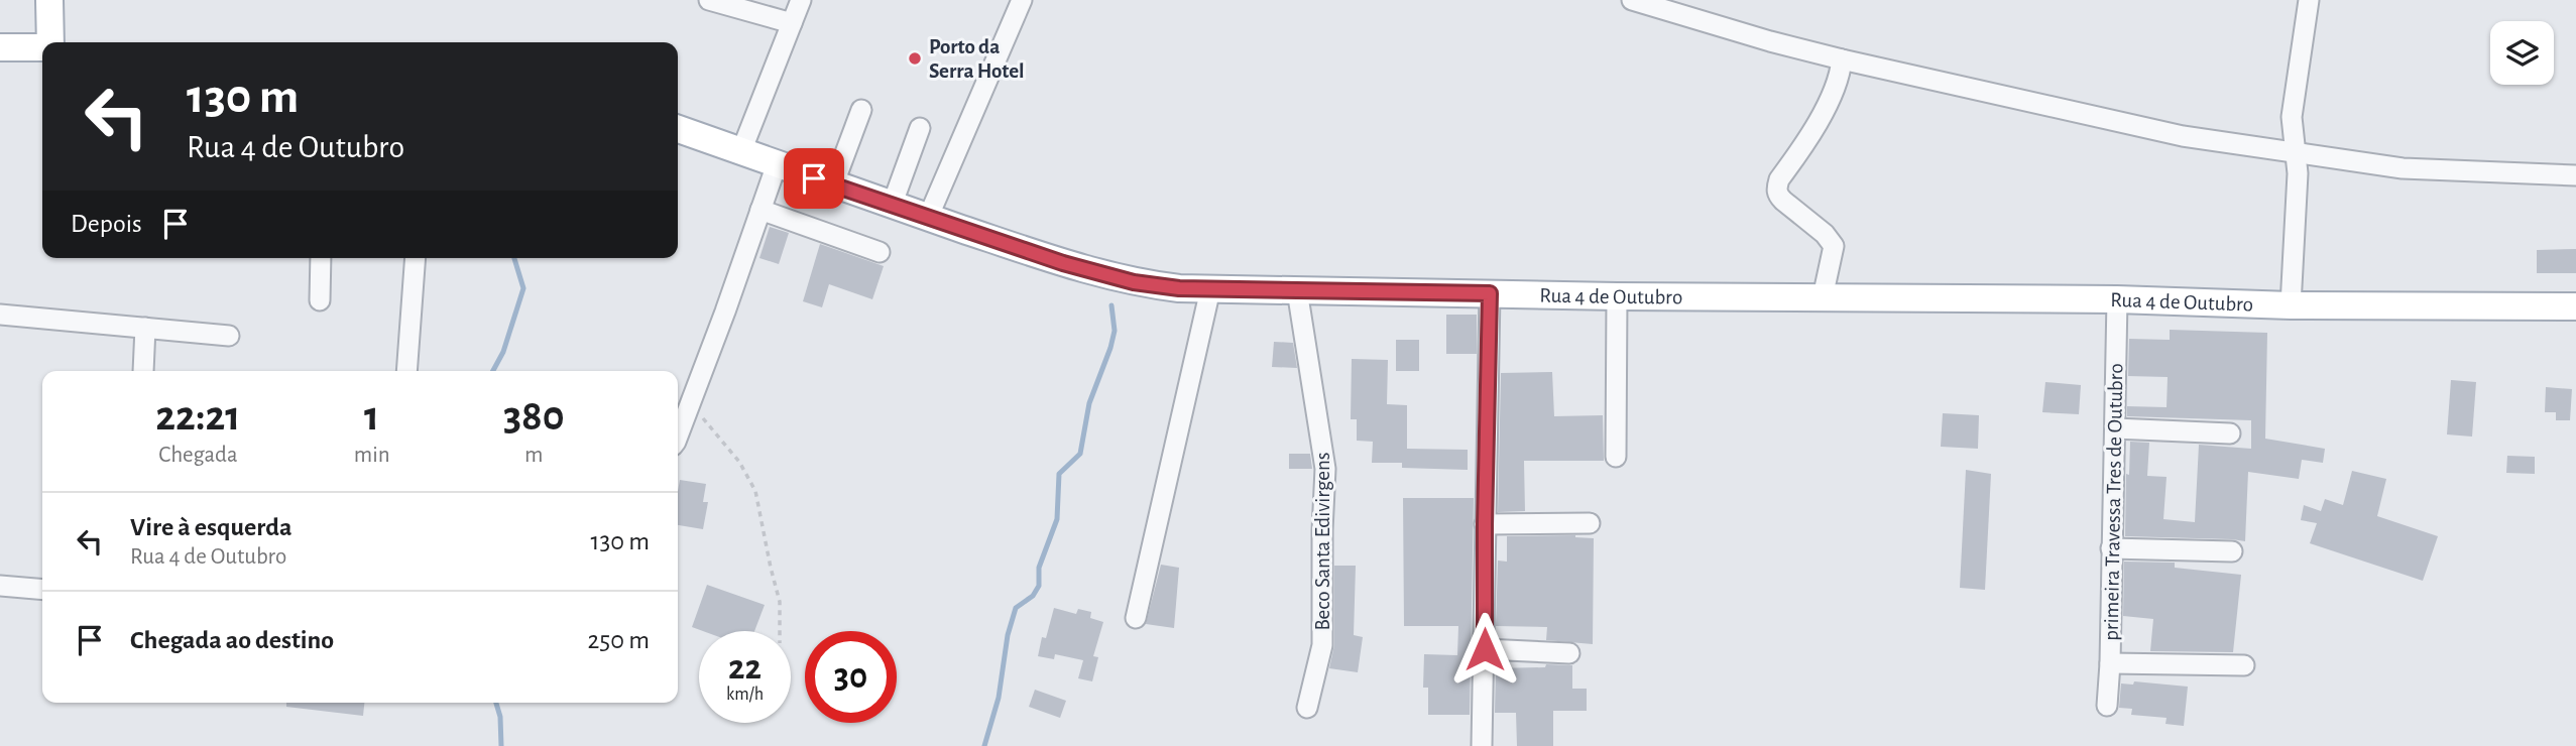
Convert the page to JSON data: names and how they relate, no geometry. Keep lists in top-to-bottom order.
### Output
{
  "streets": {
    "main road": ["Rua 4 de Outubro"],
    "street": ["primeira Travessa Tres de Outubro", "Beco Santa Edivirgens"]
  },
  "crossings": [
    ["Rua 4 de Outubro", "primeira Travessa Tres de Outubro"],
    ["Rua 4 de Outubro", "Beco Santa Edivirgens"]
  ],
  "places": ["Porto da Serra Hotel"],
  "page": {
    "turn": ["130 m", "Rua 4 de Outubro"],
    "then": "Depois",
    "eta": [
      "22:21",
      "Chegada",
      "1",
      "min",
      "380",
      "m"
    ],
    "list": [
      {
        "name": "Vire à esquerda",
        "note": "Rua 4 de Outubro",
        "value": "130 m"
      },
      {
        "name": "Chegada ao destino",
        "value": "250 m"
      }
    ],
    "speed": "22 km/h",
    "limit": "30"
  }
}
